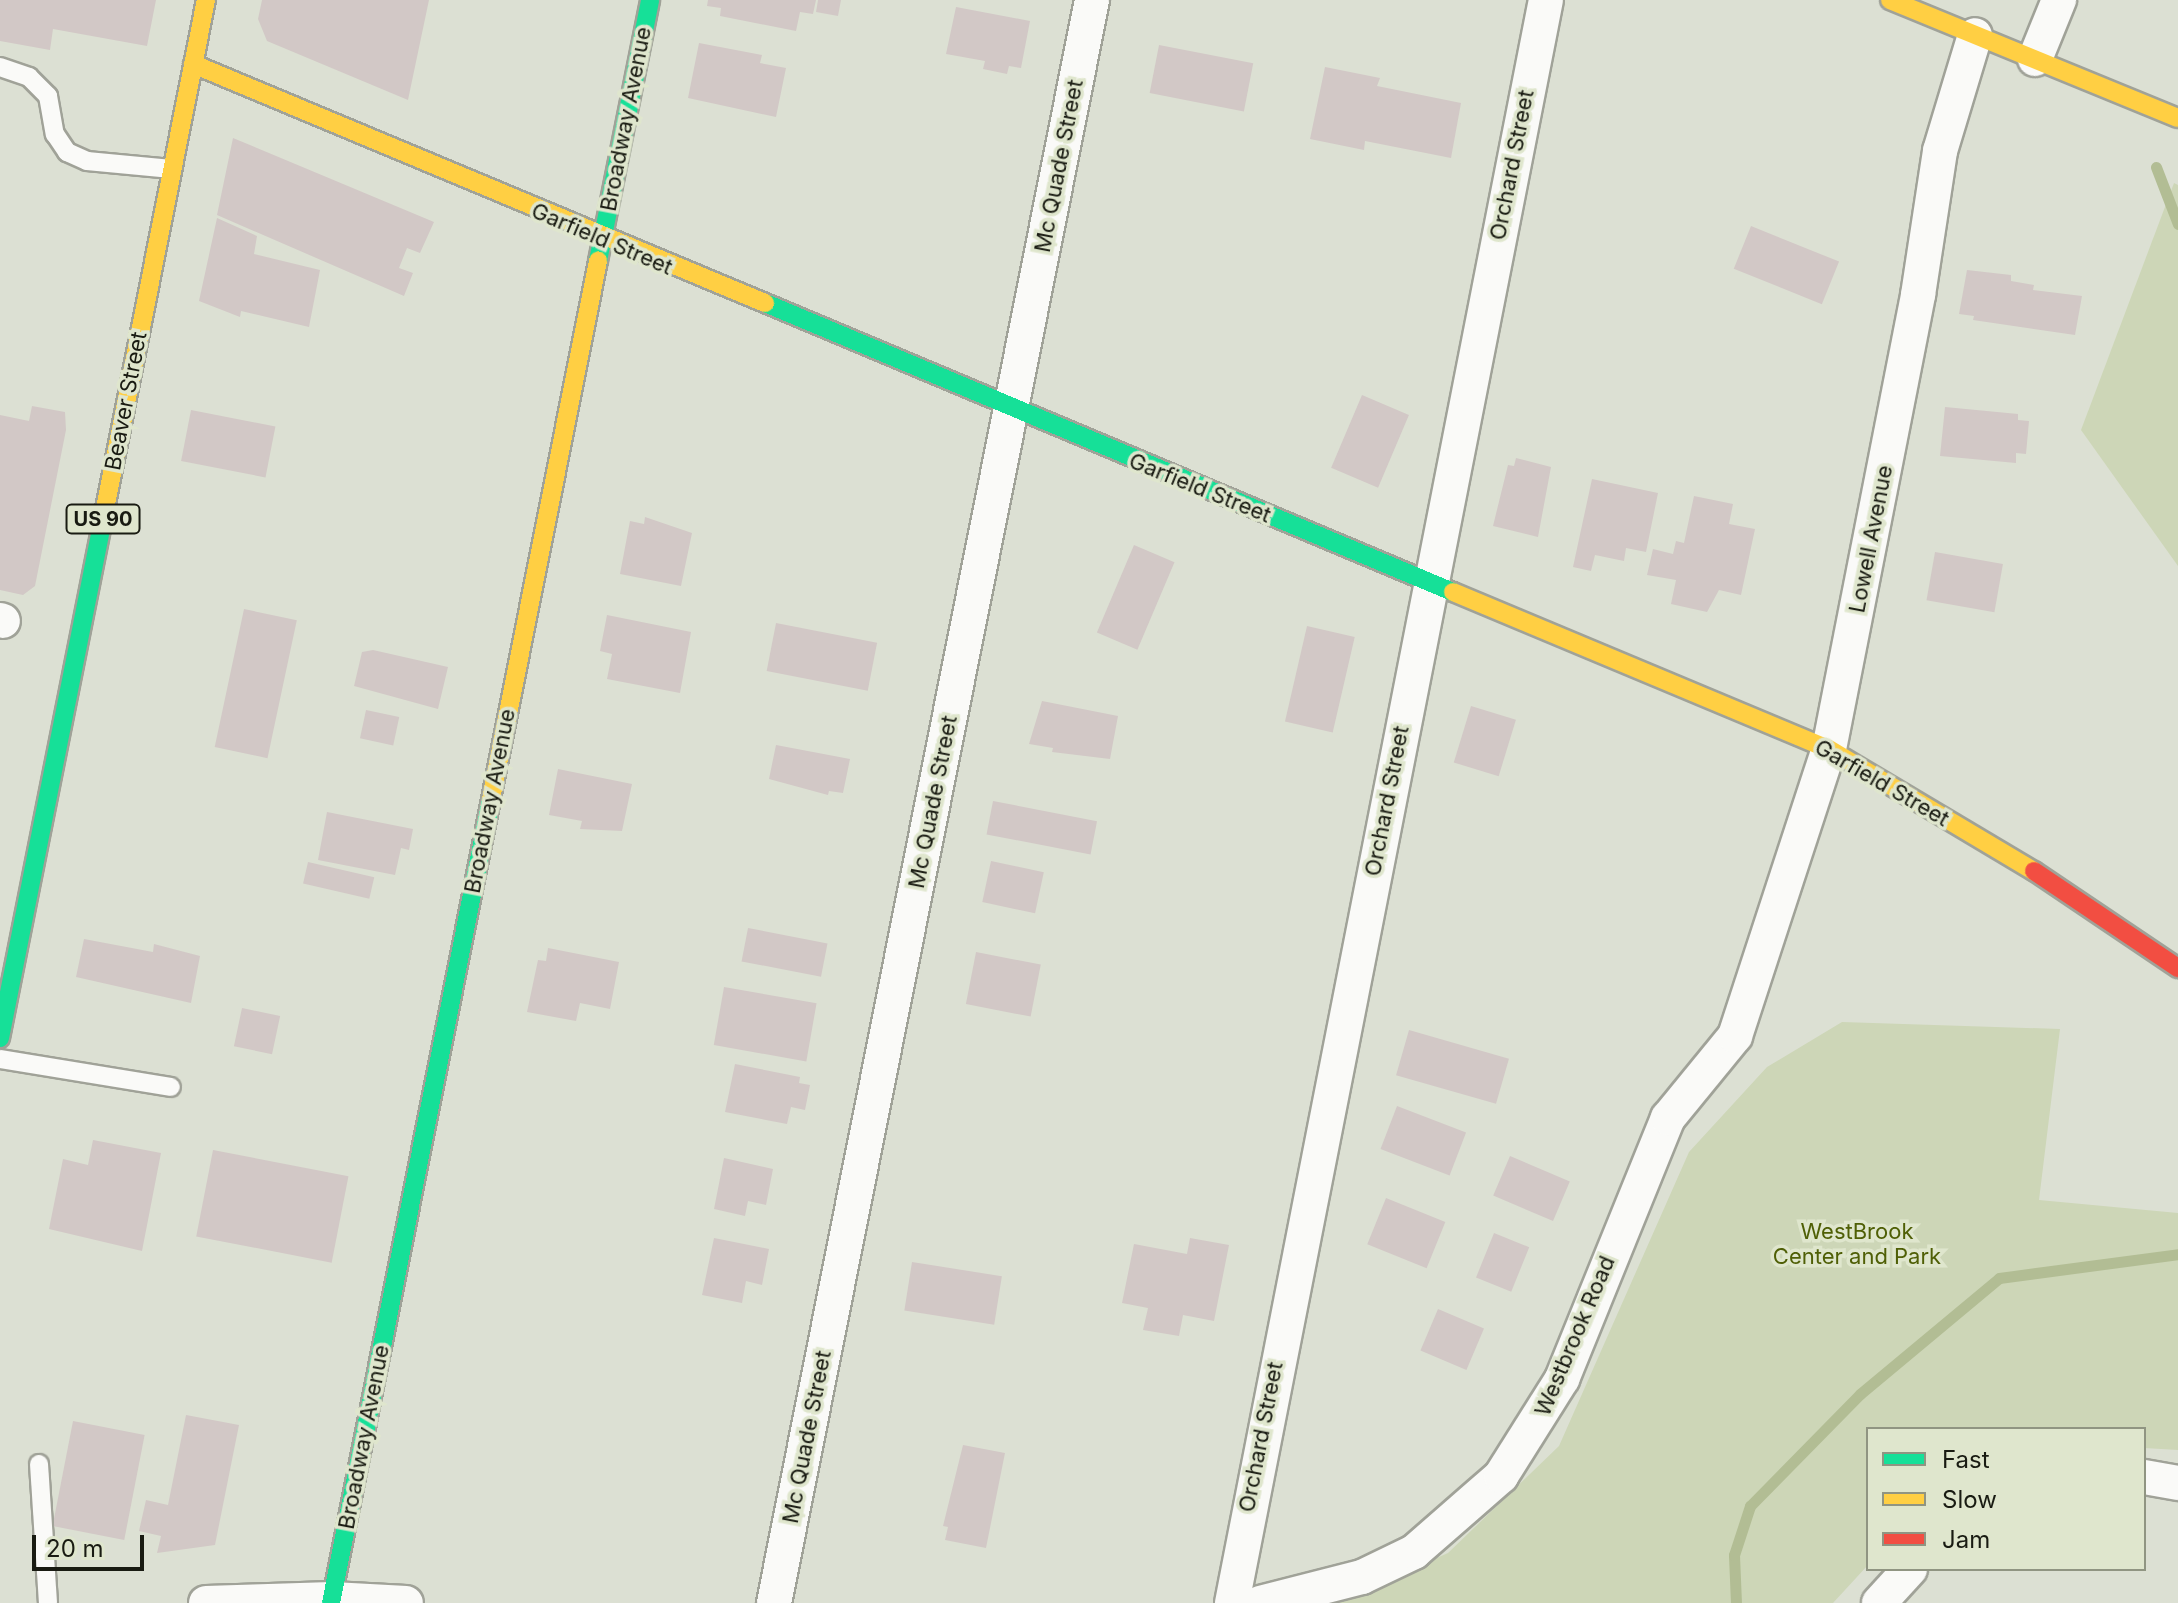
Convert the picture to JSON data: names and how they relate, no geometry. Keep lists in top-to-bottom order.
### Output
{
  "streets": {
    "street": [
      "Broadway Avenue",
      "Orchard Street",
      "Mc Quade Street",
      "Garfield Street",
      "Beaver Street",
      "US 90",
      "Lowell Avenue",
      "Westbrook Road"
    ]
  },
  "crossings": [
    ["Broadway Avenue", "Garfield Street"],
    ["Orchard Street", "Garfield Street"],
    ["Mc Quade Street", "Garfield Street"],
    ["Garfield Street", "Beaver Street"],
    ["Garfield Street", "Lowell Avenue"],
    ["Lowell Avenue", "Westbrook Road"]
  ],
  "parks": ["WestBrook Center and Park"],
  "legend": ["Fast", "Slow", "Jam"],
  "scale_bar": "20 m"
}
